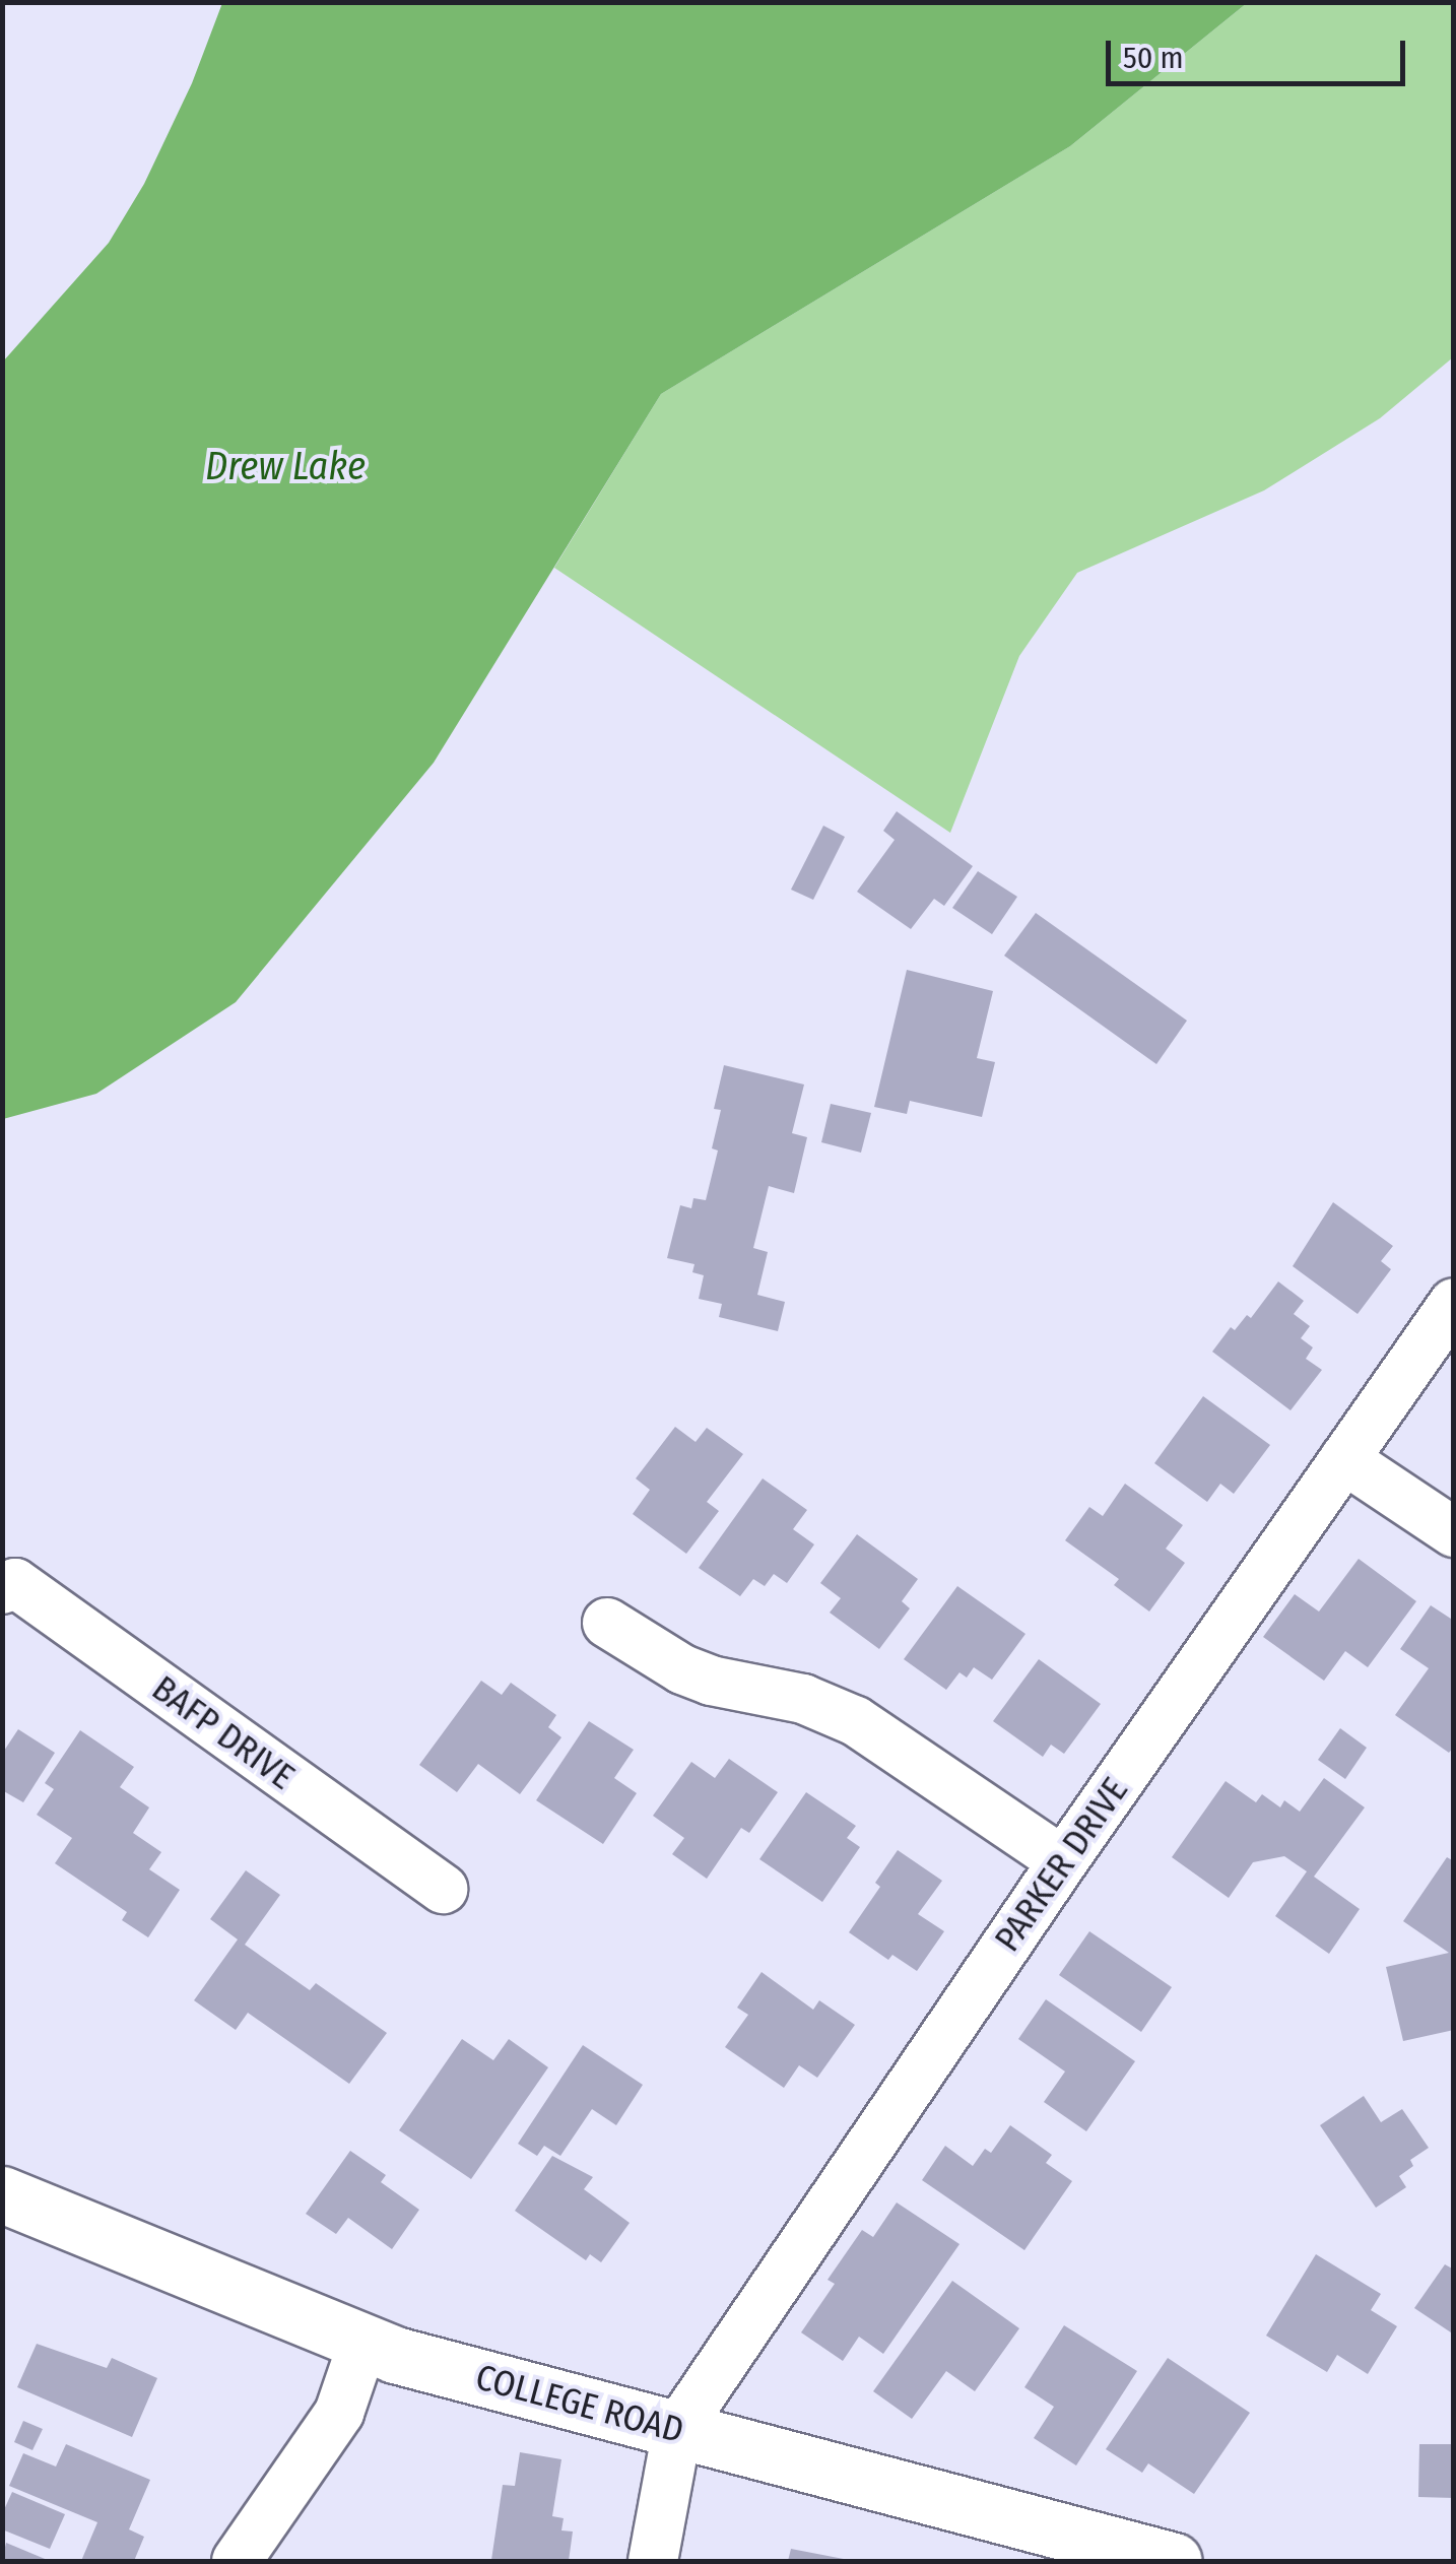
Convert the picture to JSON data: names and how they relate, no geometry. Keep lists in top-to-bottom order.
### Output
{
  "streets": {
    "street": ["BAFP DRIVE", "PARKER DRIVE", "COLLEGE ROAD"]
  },
  "crossings": [
    ["PARKER DRIVE", "COLLEGE ROAD"]
  ],
  "water": ["Drew Lake"],
  "scale_bar": "50 m"
}
